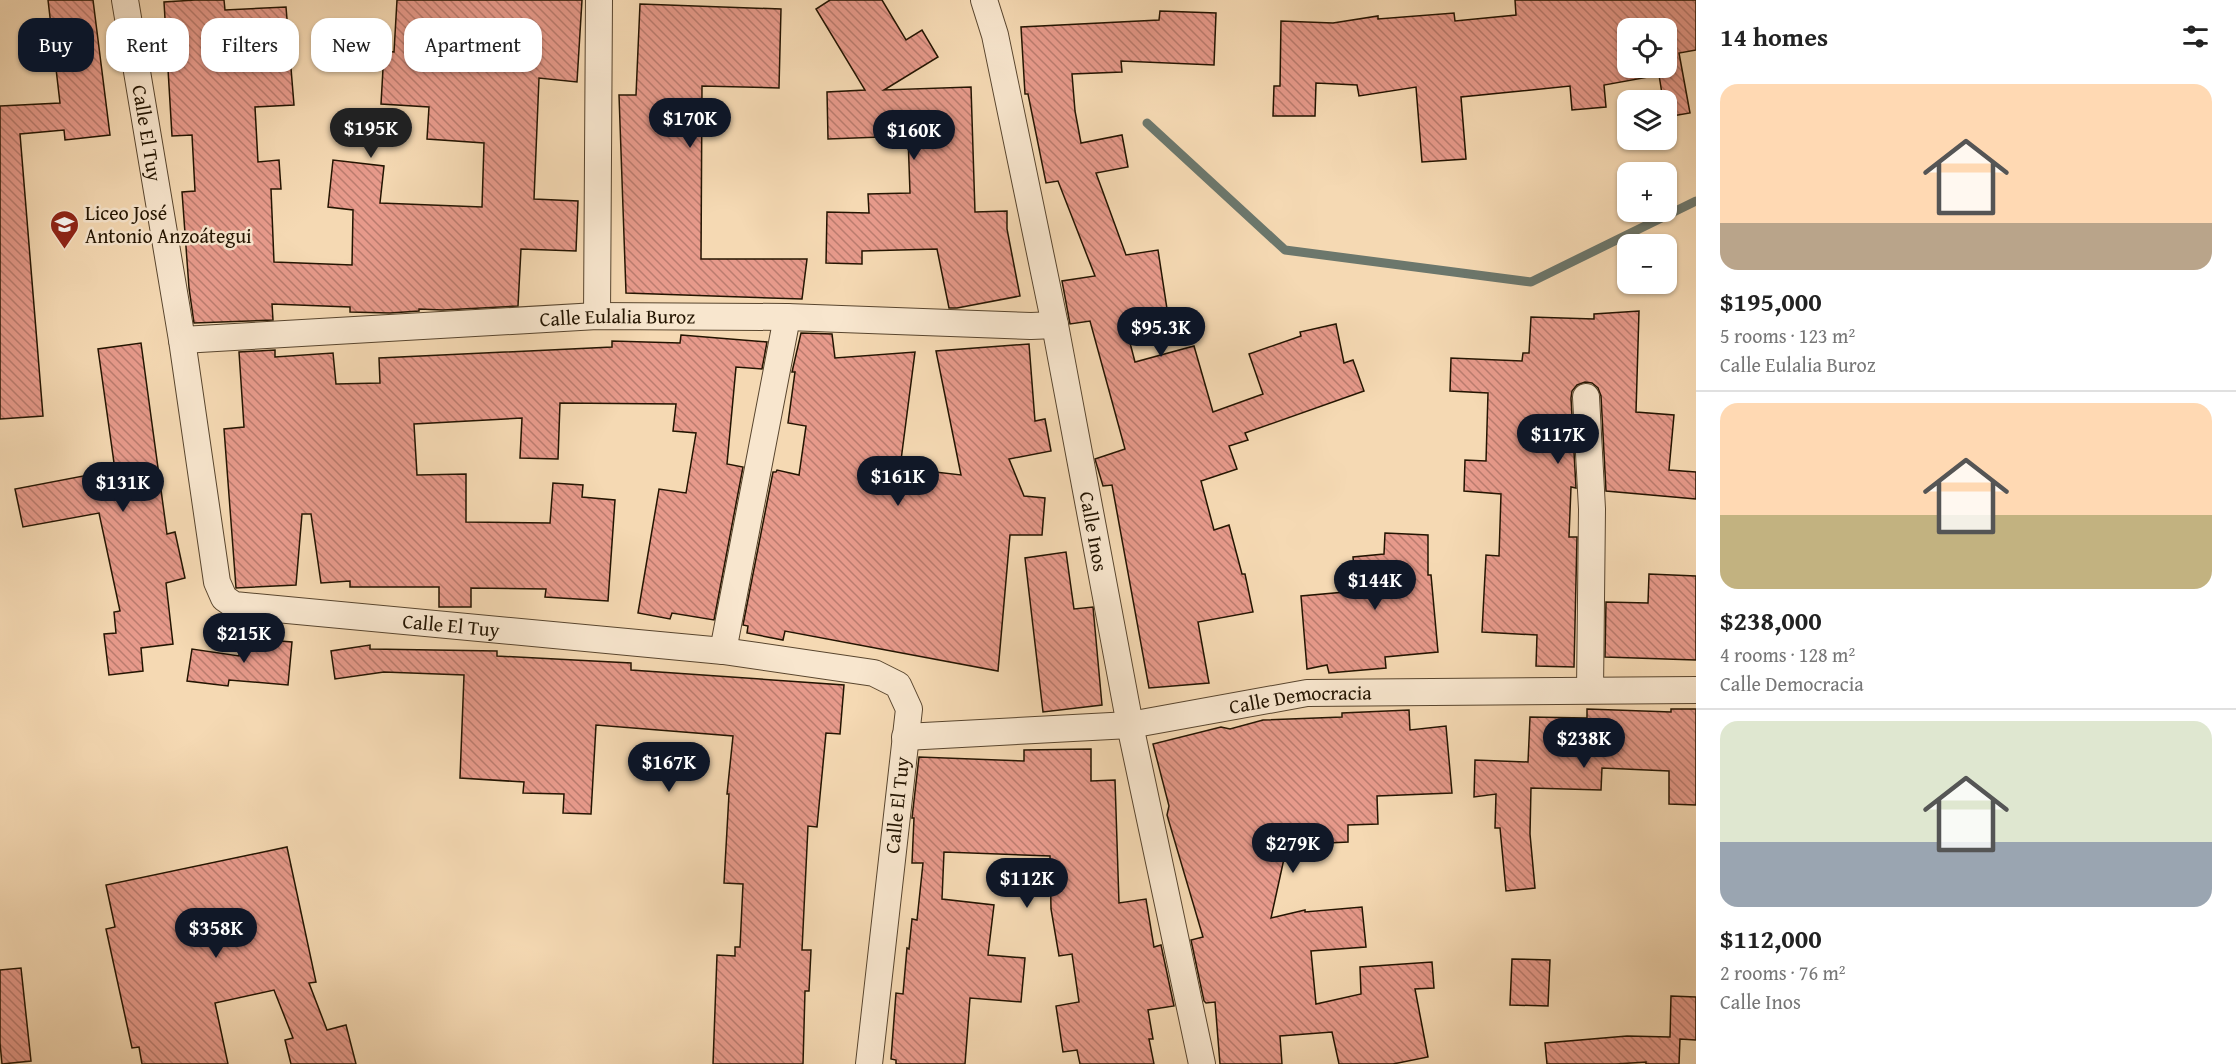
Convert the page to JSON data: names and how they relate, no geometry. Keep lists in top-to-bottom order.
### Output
{
  "streets": {
    "street": [
      "Calle El Tuy",
      "Calle Eulalia Buroz",
      "Calle Inos",
      "Calle Democracia"
    ]
  },
  "crossings": [
    ["Calle El Tuy", "Calle Eulalia Buroz"],
    ["Calle El Tuy", "Calle Democracia"],
    ["Calle Eulalia Buroz", "Calle Inos"],
    ["Calle Inos", "Calle Democracia"]
  ],
  "places": {
    "school or university": ["Liceo José Antonio Anzoátegui"]
  },
  "page": {
    "heading": "14 homes",
    "map_buttons": ["+", "−"],
    "chip": [
      "Buy",
      "Rent",
      "Filters",
      "New",
      "Apartment"
    ],
    "list": [
      {
        "name": "$195,000",
        "note": "5 rooms · 123 m² · Calle Eulalia Buroz"
      },
      {
        "name": "$238,000",
        "note": "4 rooms · 128 m² · Calle Democracia"
      },
      {
        "name": "$112,000",
        "note": "2 rooms · 76 m² · Calle Inos"
      }
    ],
    "price": [
      "$170K",
      "$195K",
      "$160K",
      "$95.3K",
      "$117K",
      "$161K",
      "$131K",
      "$144K",
      "$215K",
      "$238K",
      "$167K",
      "$279K",
      "$112K",
      "$358K"
    ]
  }
}
